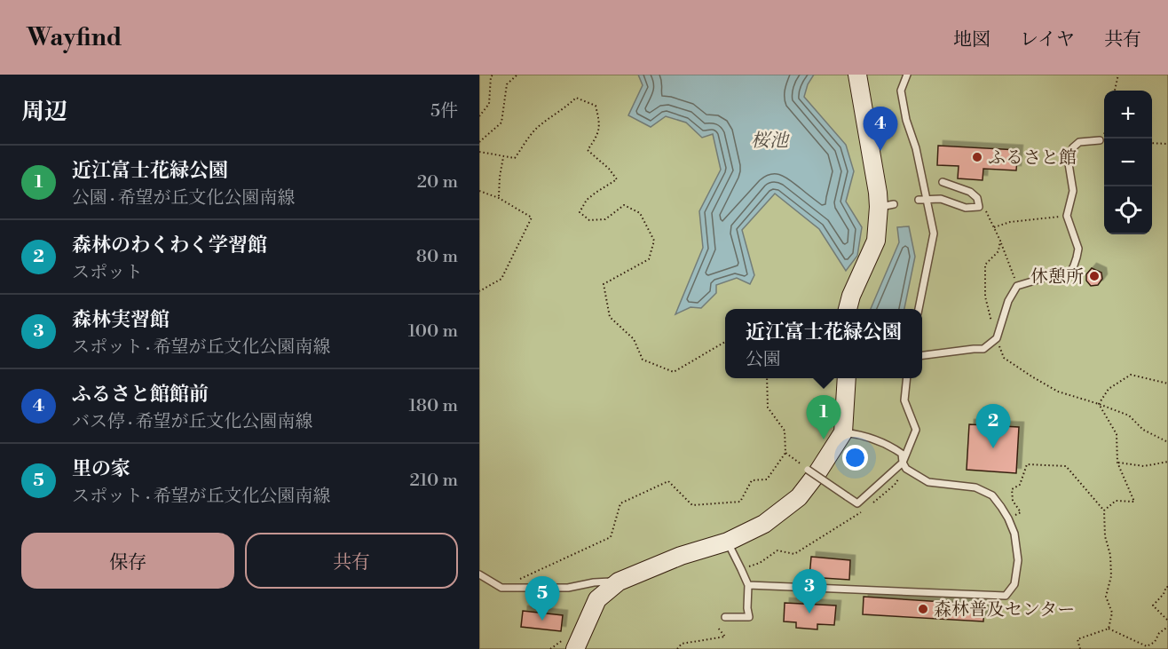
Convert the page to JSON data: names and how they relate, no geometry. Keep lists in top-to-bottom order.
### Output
{
  "water": ["桜池"],
  "places": ["ふるさと館", "休憩所", "森林普及センター"],
  "page": {
    "header": "Wayfind",
    "nav": ["地図", "レイヤ", "共有"],
    "heading": ["周辺", "5件"],
    "map_buttons": ["+", "−"],
    "pins": [
      "4",
      "1",
      "2",
      "3",
      "5"
    ],
    "list": [
      {
        "mark": "1",
        "name": "近江富士花緑公園",
        "note": "公園 · 希望が丘文化公園南線",
        "value": "20 m"
      },
      {
        "mark": "2",
        "name": "森林のわくわく学習館",
        "note": "スポット",
        "value": "80 m"
      },
      {
        "mark": "3",
        "name": "森林実習館",
        "note": "スポット · 希望が丘文化公園南線",
        "value": "100 m"
      },
      {
        "mark": "4",
        "name": "ふるさと館館前",
        "note": "バス停 · 希望が丘文化公園南線",
        "value": "180 m"
      },
      {
        "mark": "5",
        "name": "里の家",
        "note": "スポット · 希望が丘文化公園南線",
        "value": "210 m"
      }
    ],
    "popup": ["近江富士花緑公園", "公園"],
    "buttons": ["保存", "共有"]
  }
}
